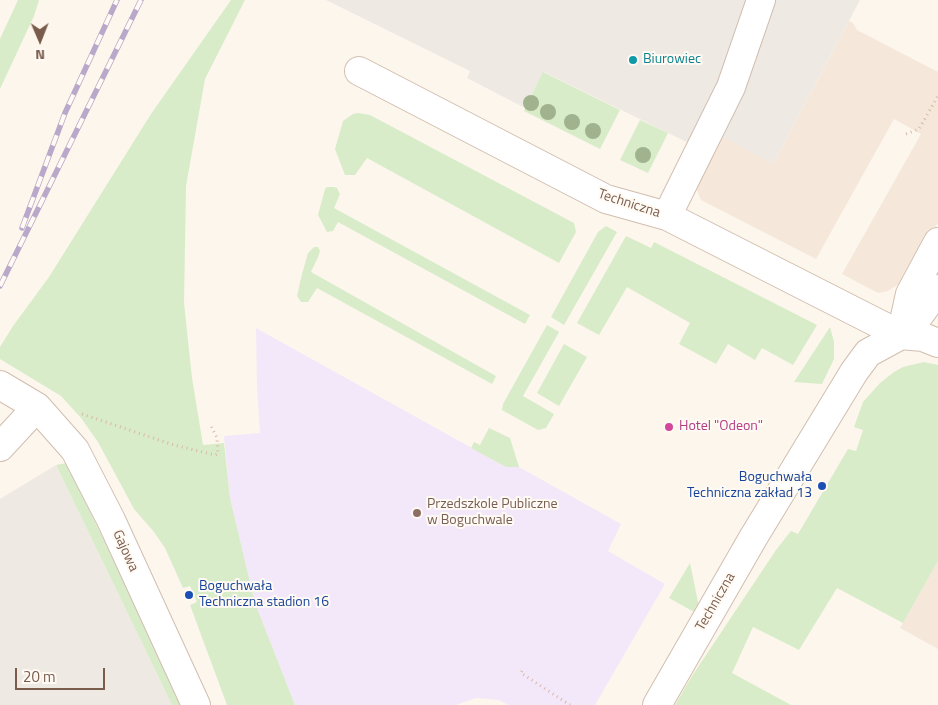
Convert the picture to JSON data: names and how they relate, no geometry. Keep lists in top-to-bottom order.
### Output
{
  "streets": {
    "street": ["Techniczna", "Gajowa"]
  },
  "places": [
    "Biurowiec",
    "Hotel \"Odeon\"",
    "Boguchwała Techniczna zakład 13",
    "Przedszkole Publiczne w Boguchwale",
    "Boguchwała Techniczna stadion 16"
  ],
  "scale_bar": "20 m",
  "north": "bottom"
}
